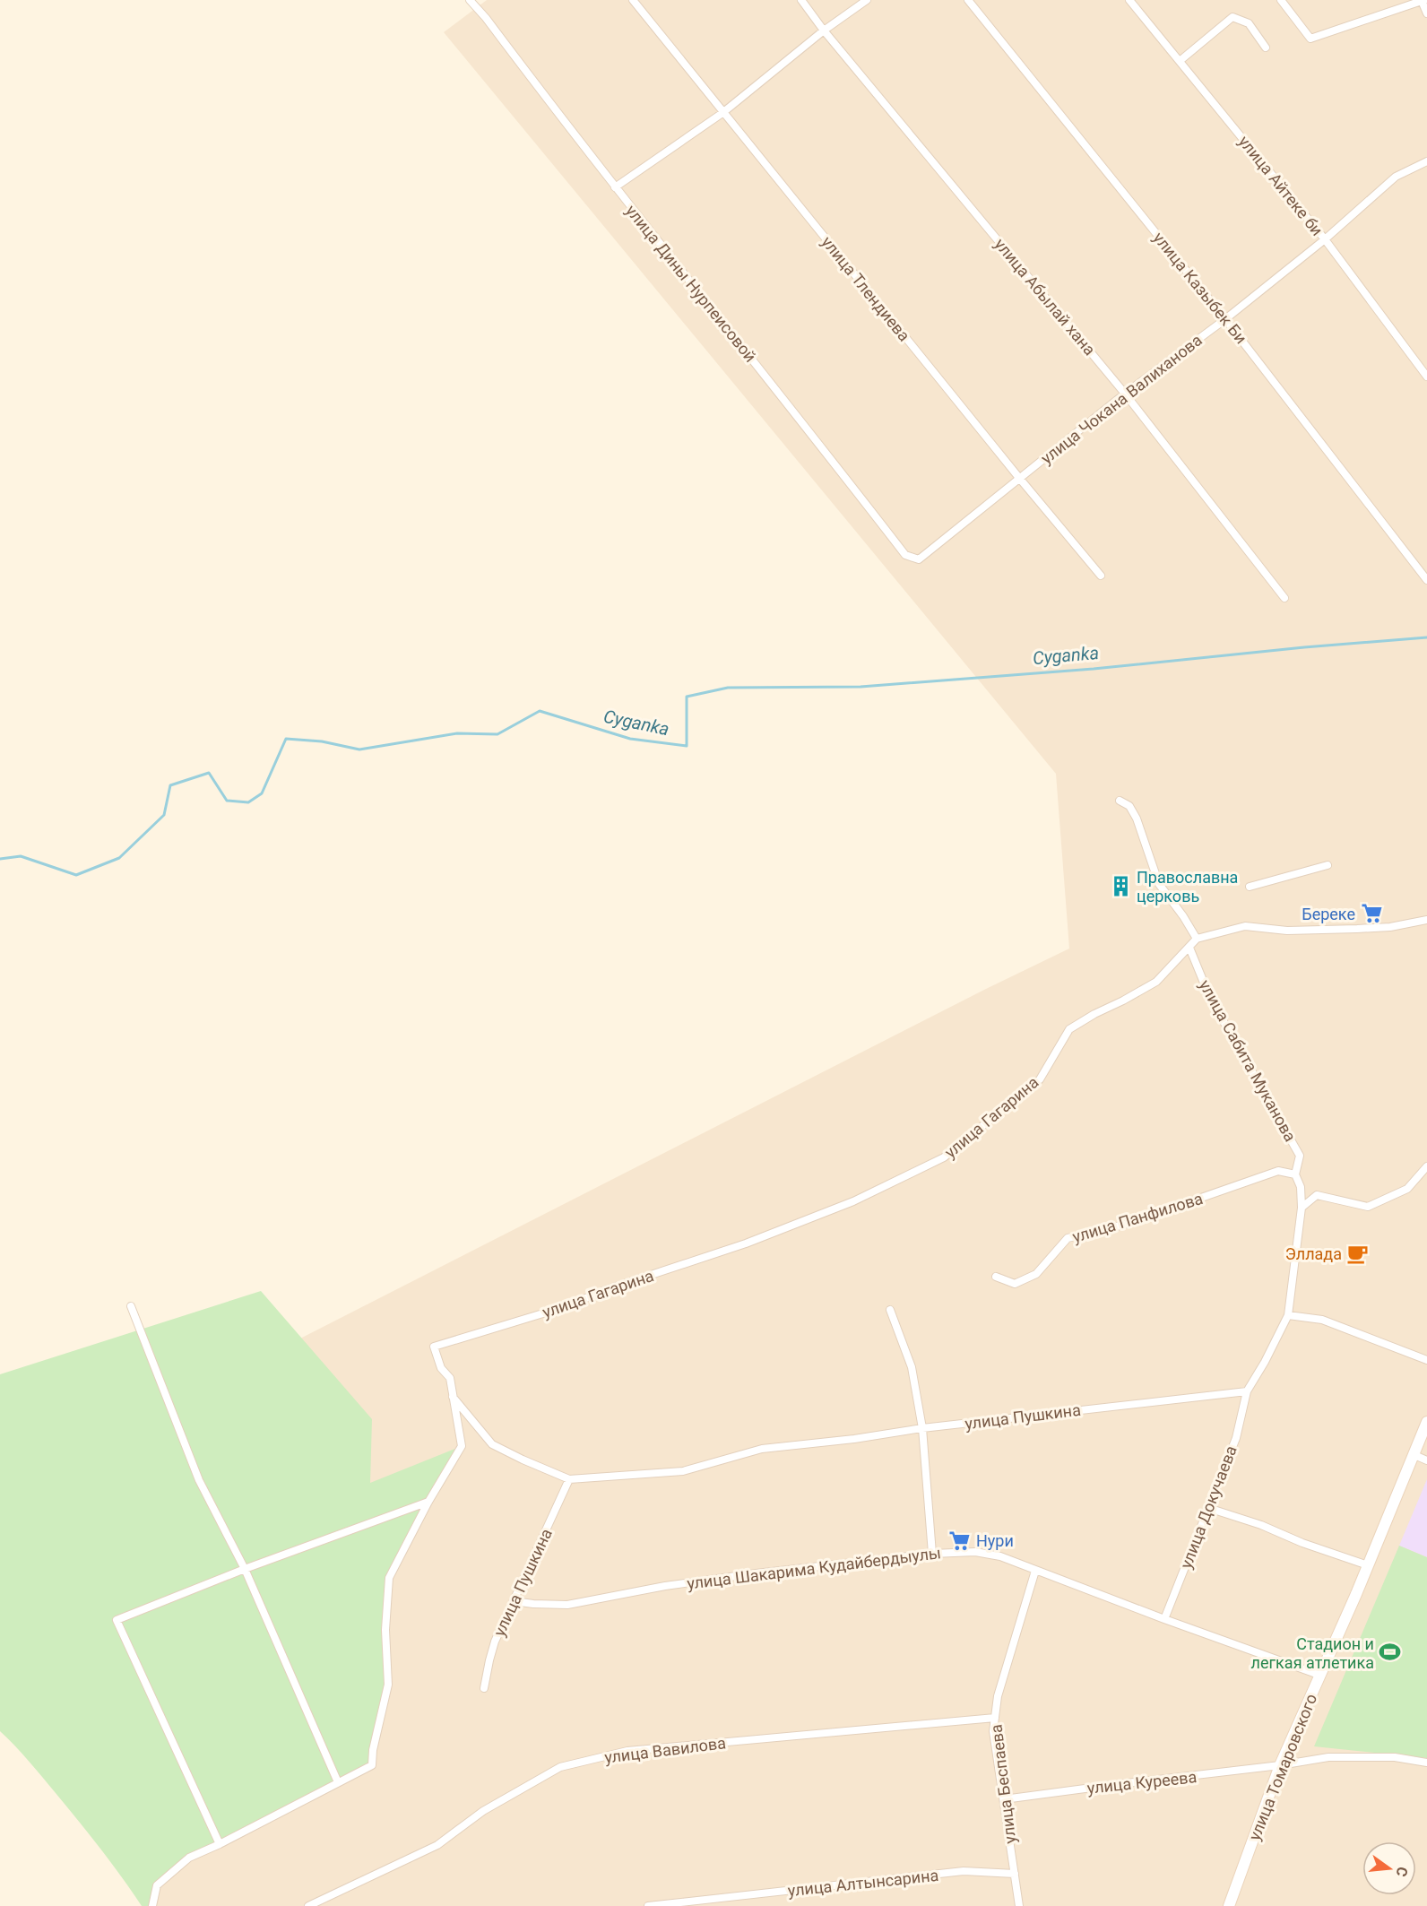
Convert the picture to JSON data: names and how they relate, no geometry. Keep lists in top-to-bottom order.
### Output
{
  "streets": {
    "street": [
      "улица Айтеке би",
      "улица Дины Нурпеисовой",
      "улица Казыбек Би",
      "улица Тлендиева",
      "улица Абылай хана",
      "улица Чокана Валиханова",
      "улица Сабита Муканова",
      "улица Гагарина",
      "улица Панфилова",
      "улица Пушкина",
      "улица Докучаева",
      "улица Шакарима Кудайбердыулы",
      "улица Вавилова",
      "улица Томаровского",
      "улица Куреева",
      "улица Беспаева",
      "улица Алтынсарина"
    ]
  },
  "crossings": [
    ["улица Айтеке би", "улица Чокана Валиханова"],
    ["улица Дины Нурпеисовой", "улица Чокана Валиханова"],
    ["улица Казыбек Би", "улица Чокана Валиханова"],
    ["улица Тлендиева", "улица Чокана Валиханова"],
    ["улица Абылай хана", "улица Чокана Валиханова"],
    ["улица Сабита Муканова", "улица Гагарина"],
    ["улица Сабита Муканова", "улица Панфилова"],
    ["улица Гагарина", "улица Пушкина"],
    ["улица Пушкина", "улица Докучаева"],
    ["улица Пушкина", "улица Шакарима Кудайбердыулы"],
    ["улица Докучаева", "улица Шакарима Кудайбердыулы"],
    ["улица Шакарима Кудайбердыулы", "улица Томаровского"],
    ["улица Шакарима Кудайбердыулы", "улица Беспаева"],
    ["улица Вавилова", "улица Беспаева"],
    ["улица Томаровского", "улица Куреева"],
    ["улица Куреева", "улица Беспаева"],
    ["улица Беспаева", "улица Алтынсарина"]
  ],
  "water": ["Cyganka"],
  "places": {
    "building": ["Православна церковь"],
    "supermarket": ["Береке", "Нури"],
    "cafe": ["Эллада"],
    "sports": ["Стадион и легкая атлетика"]
  },
  "north": "right"
}
